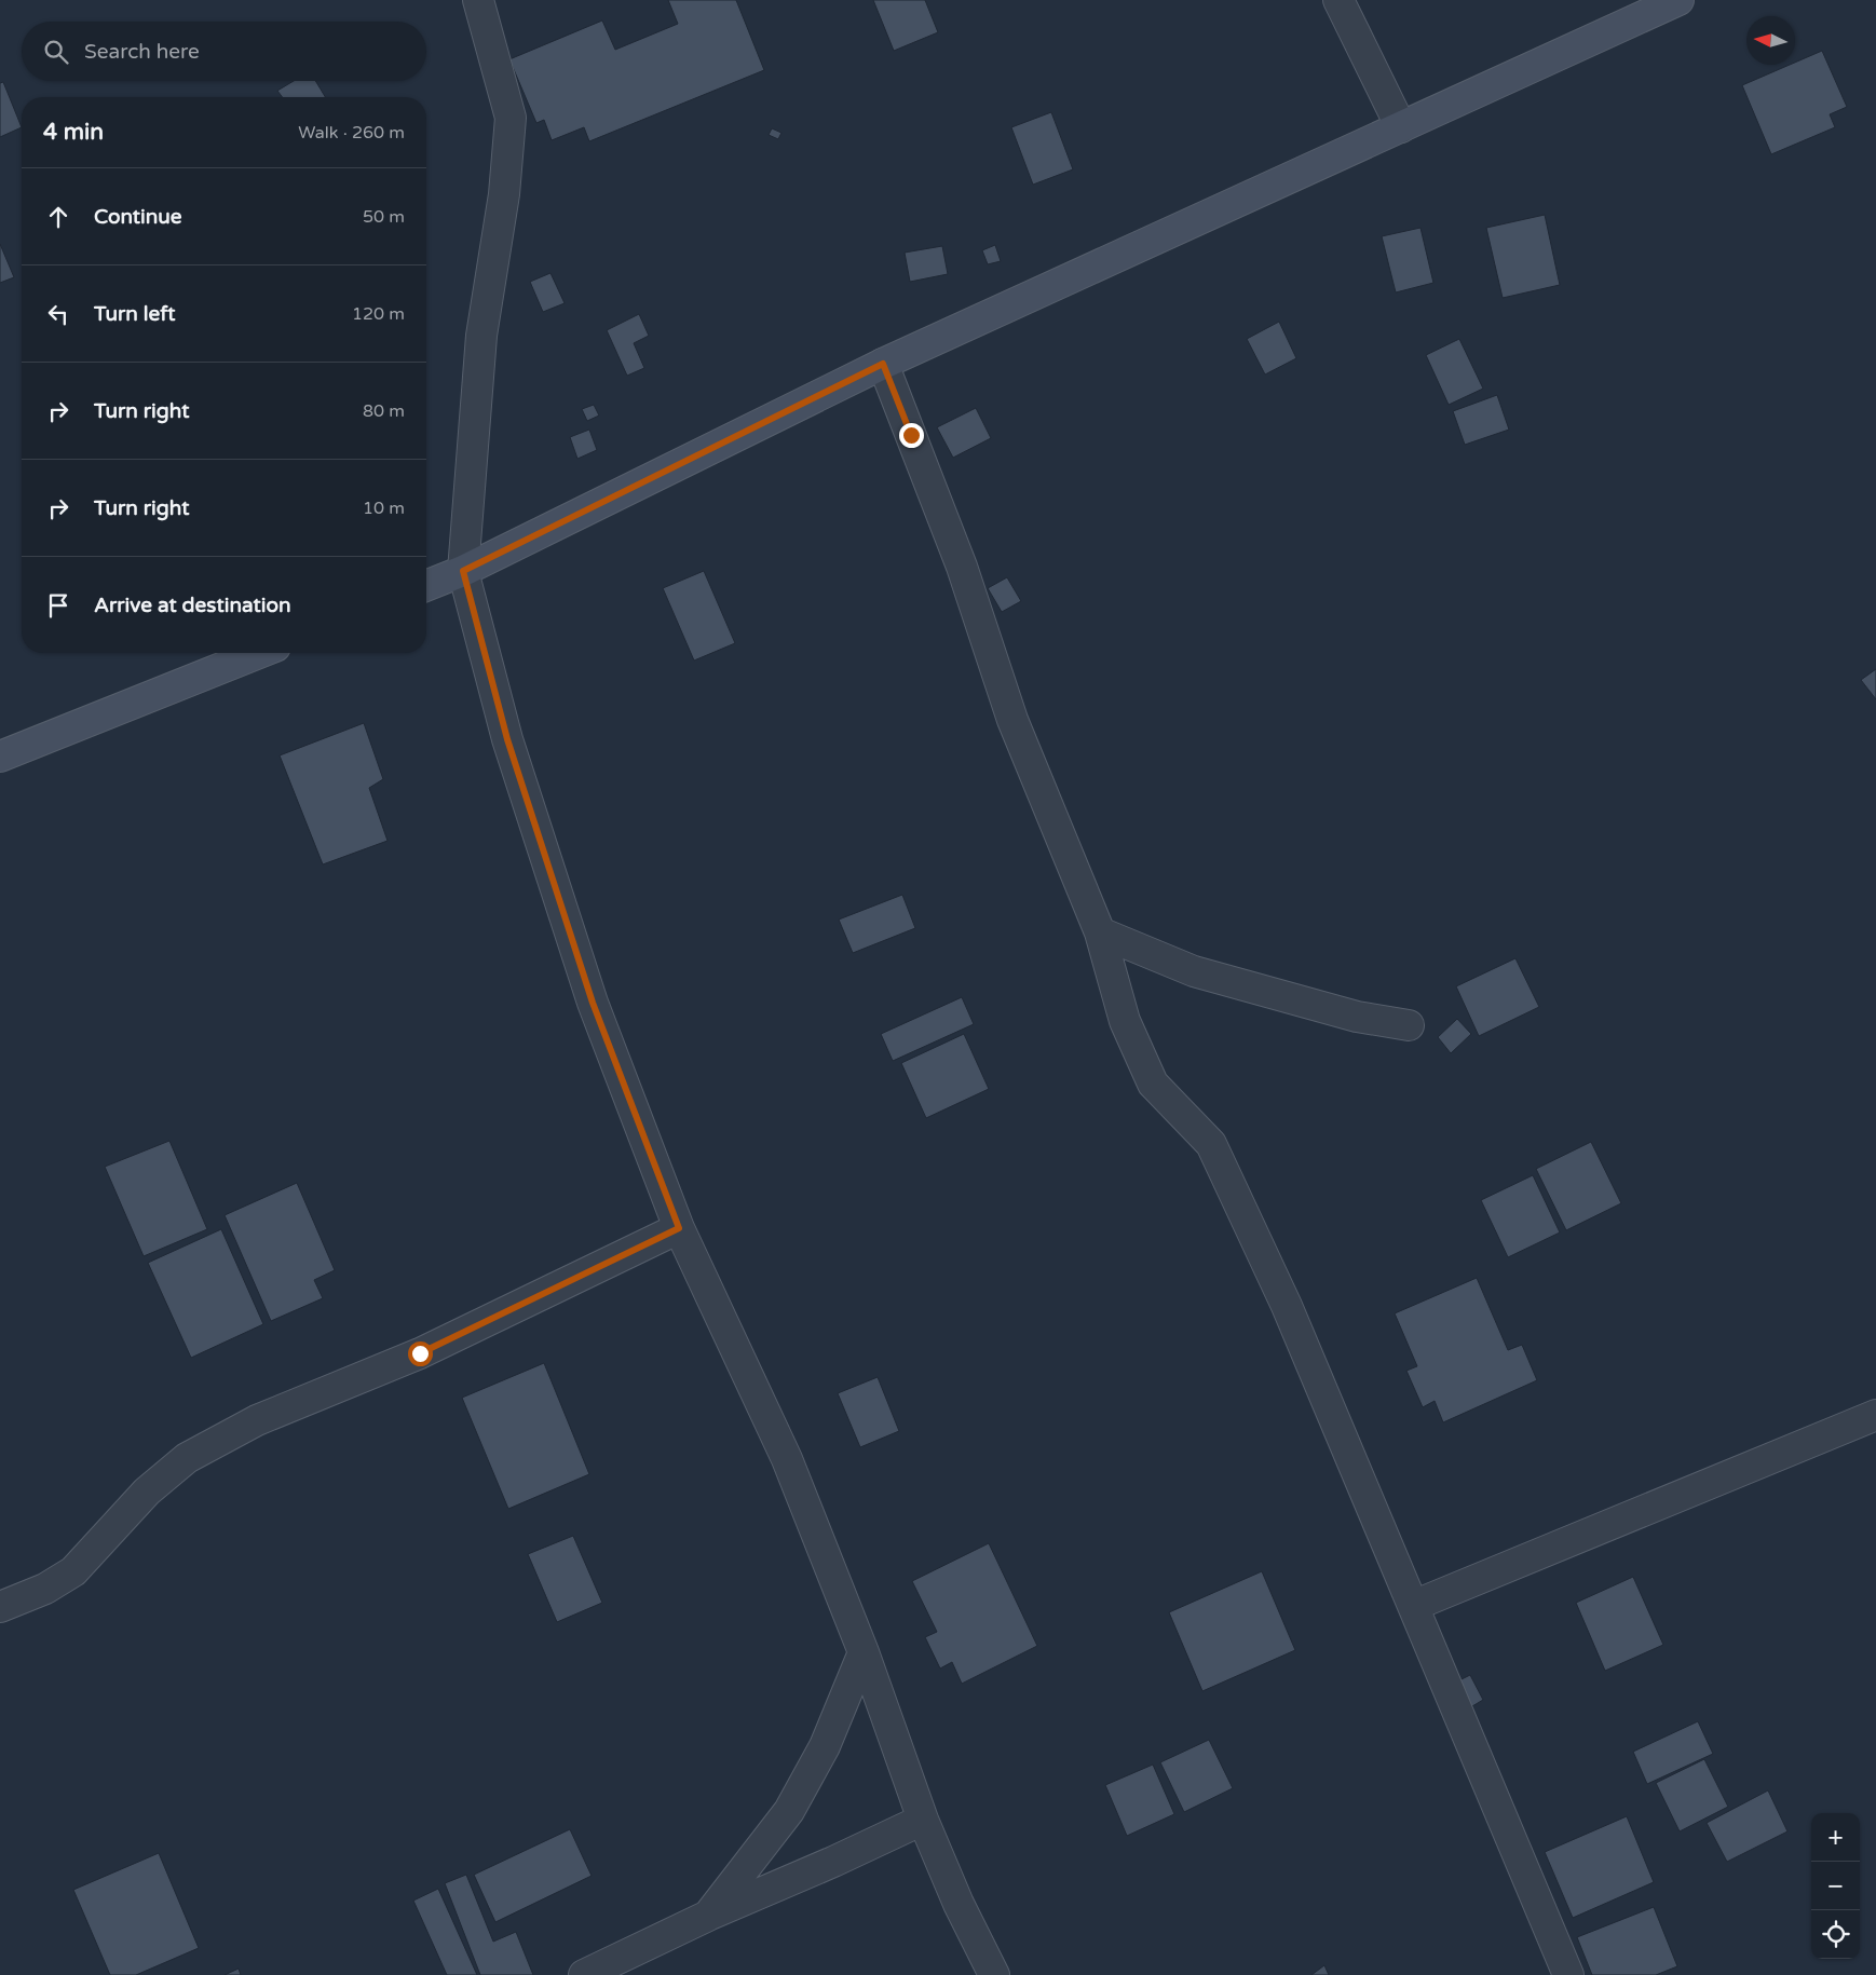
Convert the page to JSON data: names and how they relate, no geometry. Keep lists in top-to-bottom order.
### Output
{
  "north": "left",
  "page": {
    "search": "Search here",
    "heading": ["4 min", "Walk · 260 m"],
    "list": [
      ["Continue", "50 m"],
      ["Turn left", "120 m"],
      ["Turn right", "80 m"],
      ["Turn right", "10 m"],
      "Arrive at destination"
    ],
    "map_buttons": ["+", "−"]
  }
}
